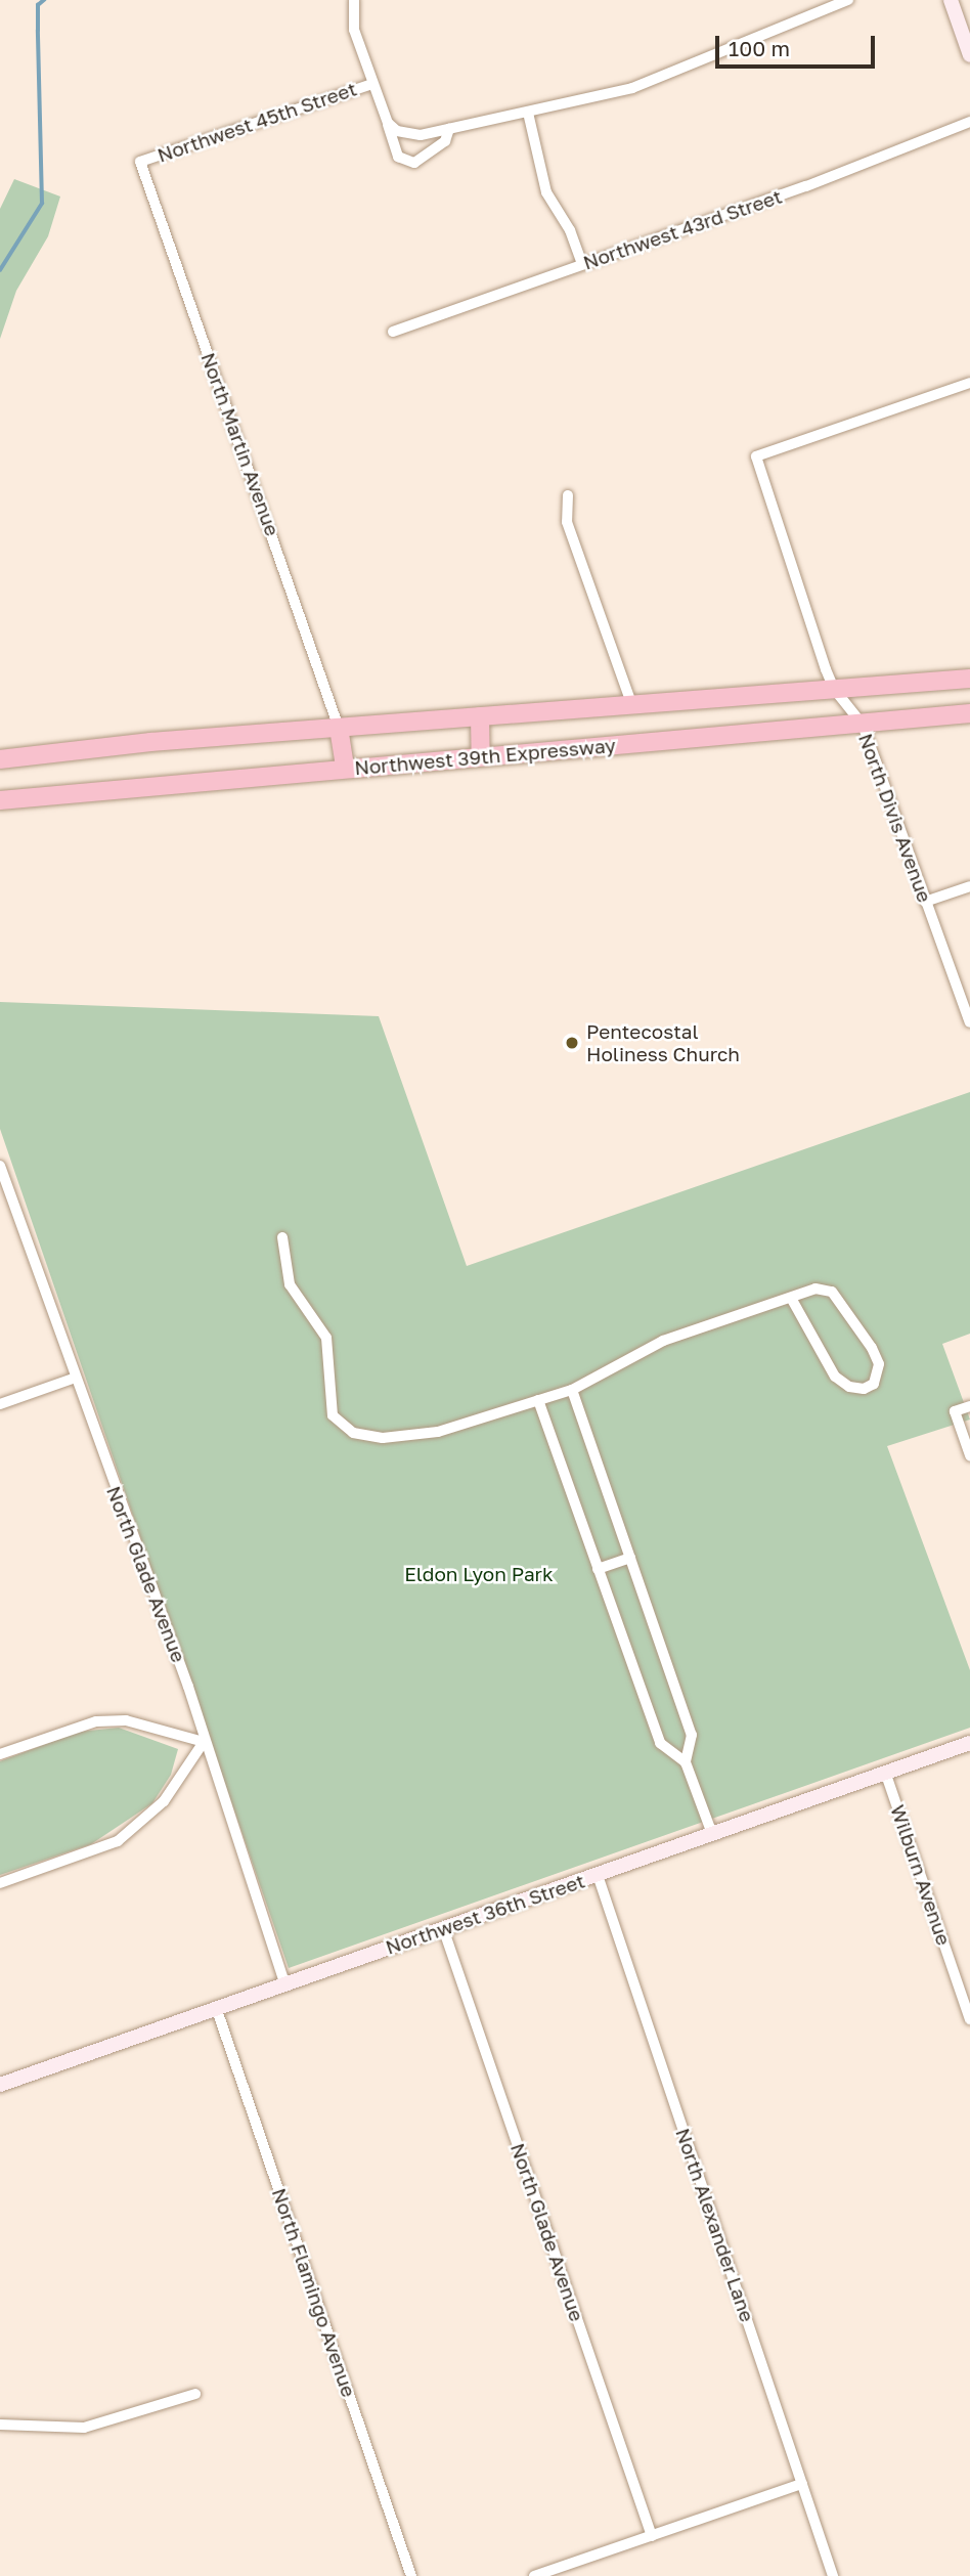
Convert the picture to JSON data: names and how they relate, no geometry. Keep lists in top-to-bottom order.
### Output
{
  "streets": {
    "highway": ["Northwest 39th Expressway"],
    "street": [
      "Northwest 45th Street",
      "Northwest 43rd Street",
      "North Martin Avenue",
      "North Divis Avenue",
      "North Glade Avenue",
      "Wilburn Avenue",
      "Northwest 36th Street",
      "North Alexander Lane",
      "North Flamingo Avenue"
    ]
  },
  "crossings": [
    ["Northwest 45th Street", "North Martin Avenue"],
    ["North Martin Avenue", "Northwest 39th Expressway"],
    ["Northwest 39th Expressway", "North Divis Avenue"],
    ["North Glade Avenue", "Northwest 36th Street"],
    ["Wilburn Avenue", "Northwest 36th Street"],
    ["Northwest 36th Street", "North Alexander Lane"],
    ["Northwest 36th Street", "North Flamingo Avenue"]
  ],
  "parks": ["Eldon Lyon Park"],
  "places": ["Pentecostal Holiness Church"],
  "scale_bar": "100 m"
}
